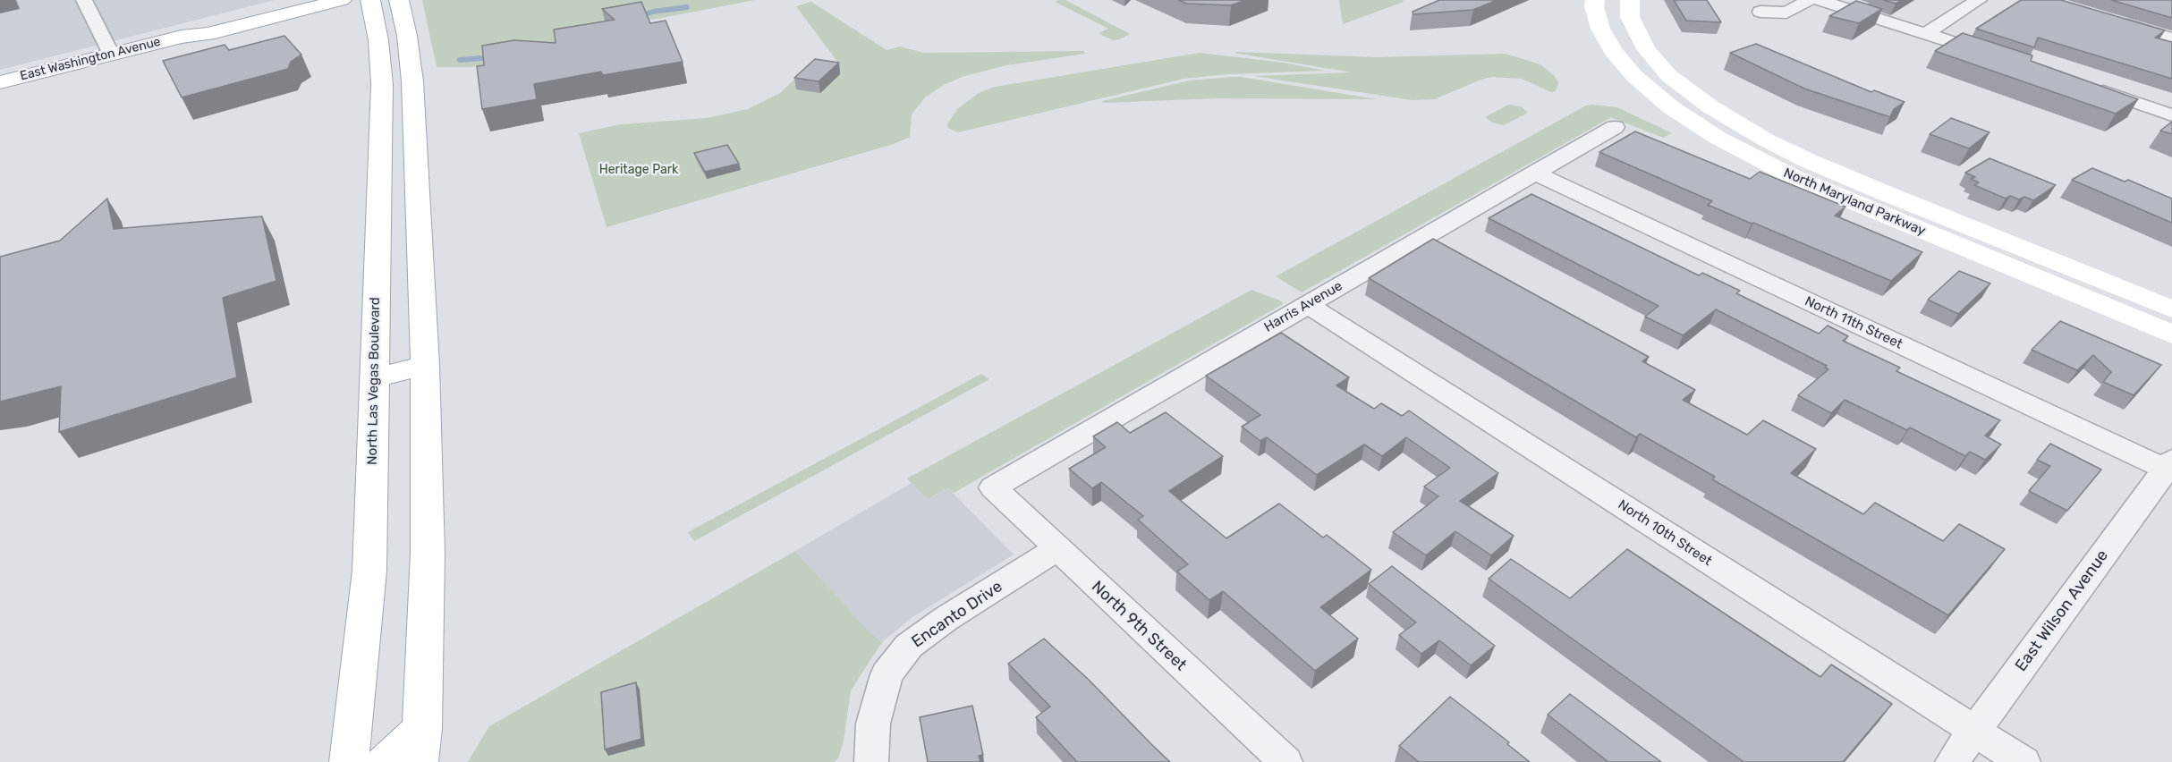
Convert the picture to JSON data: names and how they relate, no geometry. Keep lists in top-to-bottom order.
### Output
{
  "streets": {
    "main road": ["East Washington Avenue", "North Maryland Parkway", "North Las Vegas Boulevard"],
    "street": [
      "Harris Avenue",
      "North 11th Street",
      "North 10th Street",
      "East Wilson Avenue",
      "Encanto Drive",
      "North 9th Street"
    ]
  },
  "crossings": [
    ["Harris Avenue", "North 11th Street"],
    ["Harris Avenue", "North 10th Street"],
    ["Harris Avenue", "North 9th Street"],
    ["North 11th Street", "East Wilson Avenue"],
    ["North 10th Street", "East Wilson Avenue"],
    ["Encanto Drive", "North 9th Street"]
  ],
  "parks": ["Heritage Park"]
}
